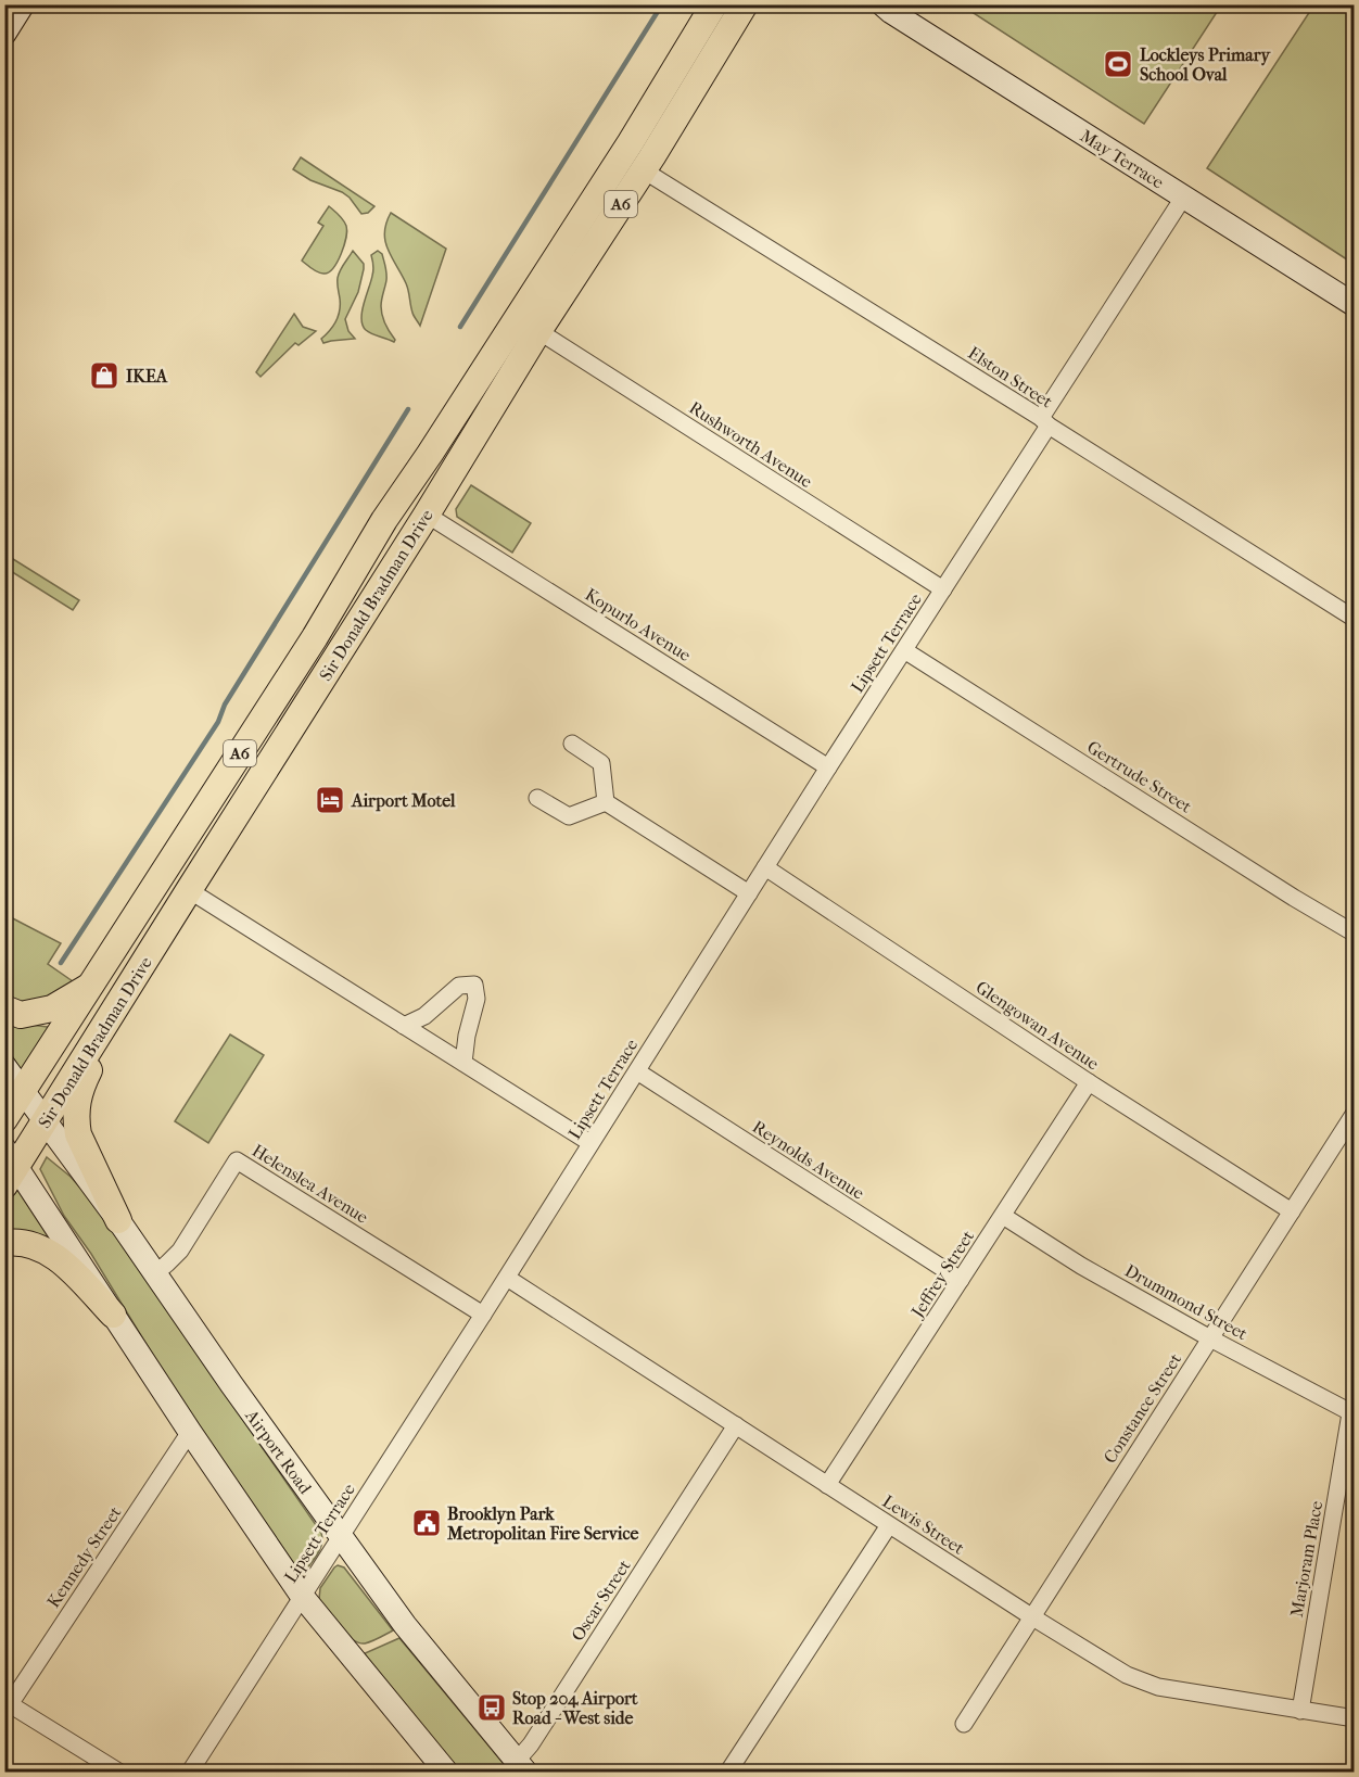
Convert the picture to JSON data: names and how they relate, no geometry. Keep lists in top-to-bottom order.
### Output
{
  "streets": {
    "main road": [
      "May Terrace",
      "A6",
      "Sir Donald Bradman Drive",
      "Airport Road"
    ],
    "street": [
      "Elston Street",
      "Rushworth Avenue",
      "Kopurlo Avenue",
      "Lipsett Terrace",
      "Gertrude Street",
      "Glengowan Avenue",
      "Reynolds Avenue",
      "Helenslea Avenue",
      "Jeffrey Street",
      "Drummond Street",
      "Constance Street",
      "Lewis Street",
      "Kennedy Street",
      "Marjoram Place",
      "Oscar Street"
    ]
  },
  "crossings": [
    ["May Terrace", "Lipsett Terrace"],
    ["Elston Street", "Sir Donald Bradman Drive"],
    ["Elston Street", "Lipsett Terrace"],
    ["Rushworth Avenue", "Sir Donald Bradman Drive"],
    ["Rushworth Avenue", "Lipsett Terrace"],
    ["Sir Donald Bradman Drive", "Kopurlo Avenue"],
    ["Sir Donald Bradman Drive", "Airport Road"],
    ["Kopurlo Avenue", "Lipsett Terrace"],
    ["Lipsett Terrace", "Gertrude Street"],
    ["Lipsett Terrace", "Glengowan Avenue"],
    ["Lipsett Terrace", "Reynolds Avenue"],
    ["Lipsett Terrace", "Helenslea Avenue"],
    ["Lipsett Terrace", "Airport Road"],
    ["Lipsett Terrace", "Lewis Street"],
    ["Glengowan Avenue", "Jeffrey Street"],
    ["Glengowan Avenue", "Constance Street"],
    ["Reynolds Avenue", "Jeffrey Street"],
    ["Helenslea Avenue", "Airport Road"],
    ["Jeffrey Street", "Drummond Street"],
    ["Jeffrey Street", "Lewis Street"],
    ["Drummond Street", "Constance Street"],
    ["Drummond Street", "Marjoram Place"],
    ["Constance Street", "Lewis Street"],
    ["Airport Road", "Oscar Street"],
    ["Lewis Street", "Marjoram Place"],
    ["Lewis Street", "Oscar Street"]
  ],
  "places": {
    "sports": ["Lockleys Primary School Oval"],
    "shop": ["IKEA"],
    "hotel": ["Airport Motel"],
    "public building": ["Brooklyn Park Metropolitan Fire Service"],
    "bus stop": ["Stop 204 Airport Road - West side"]
  }
}
